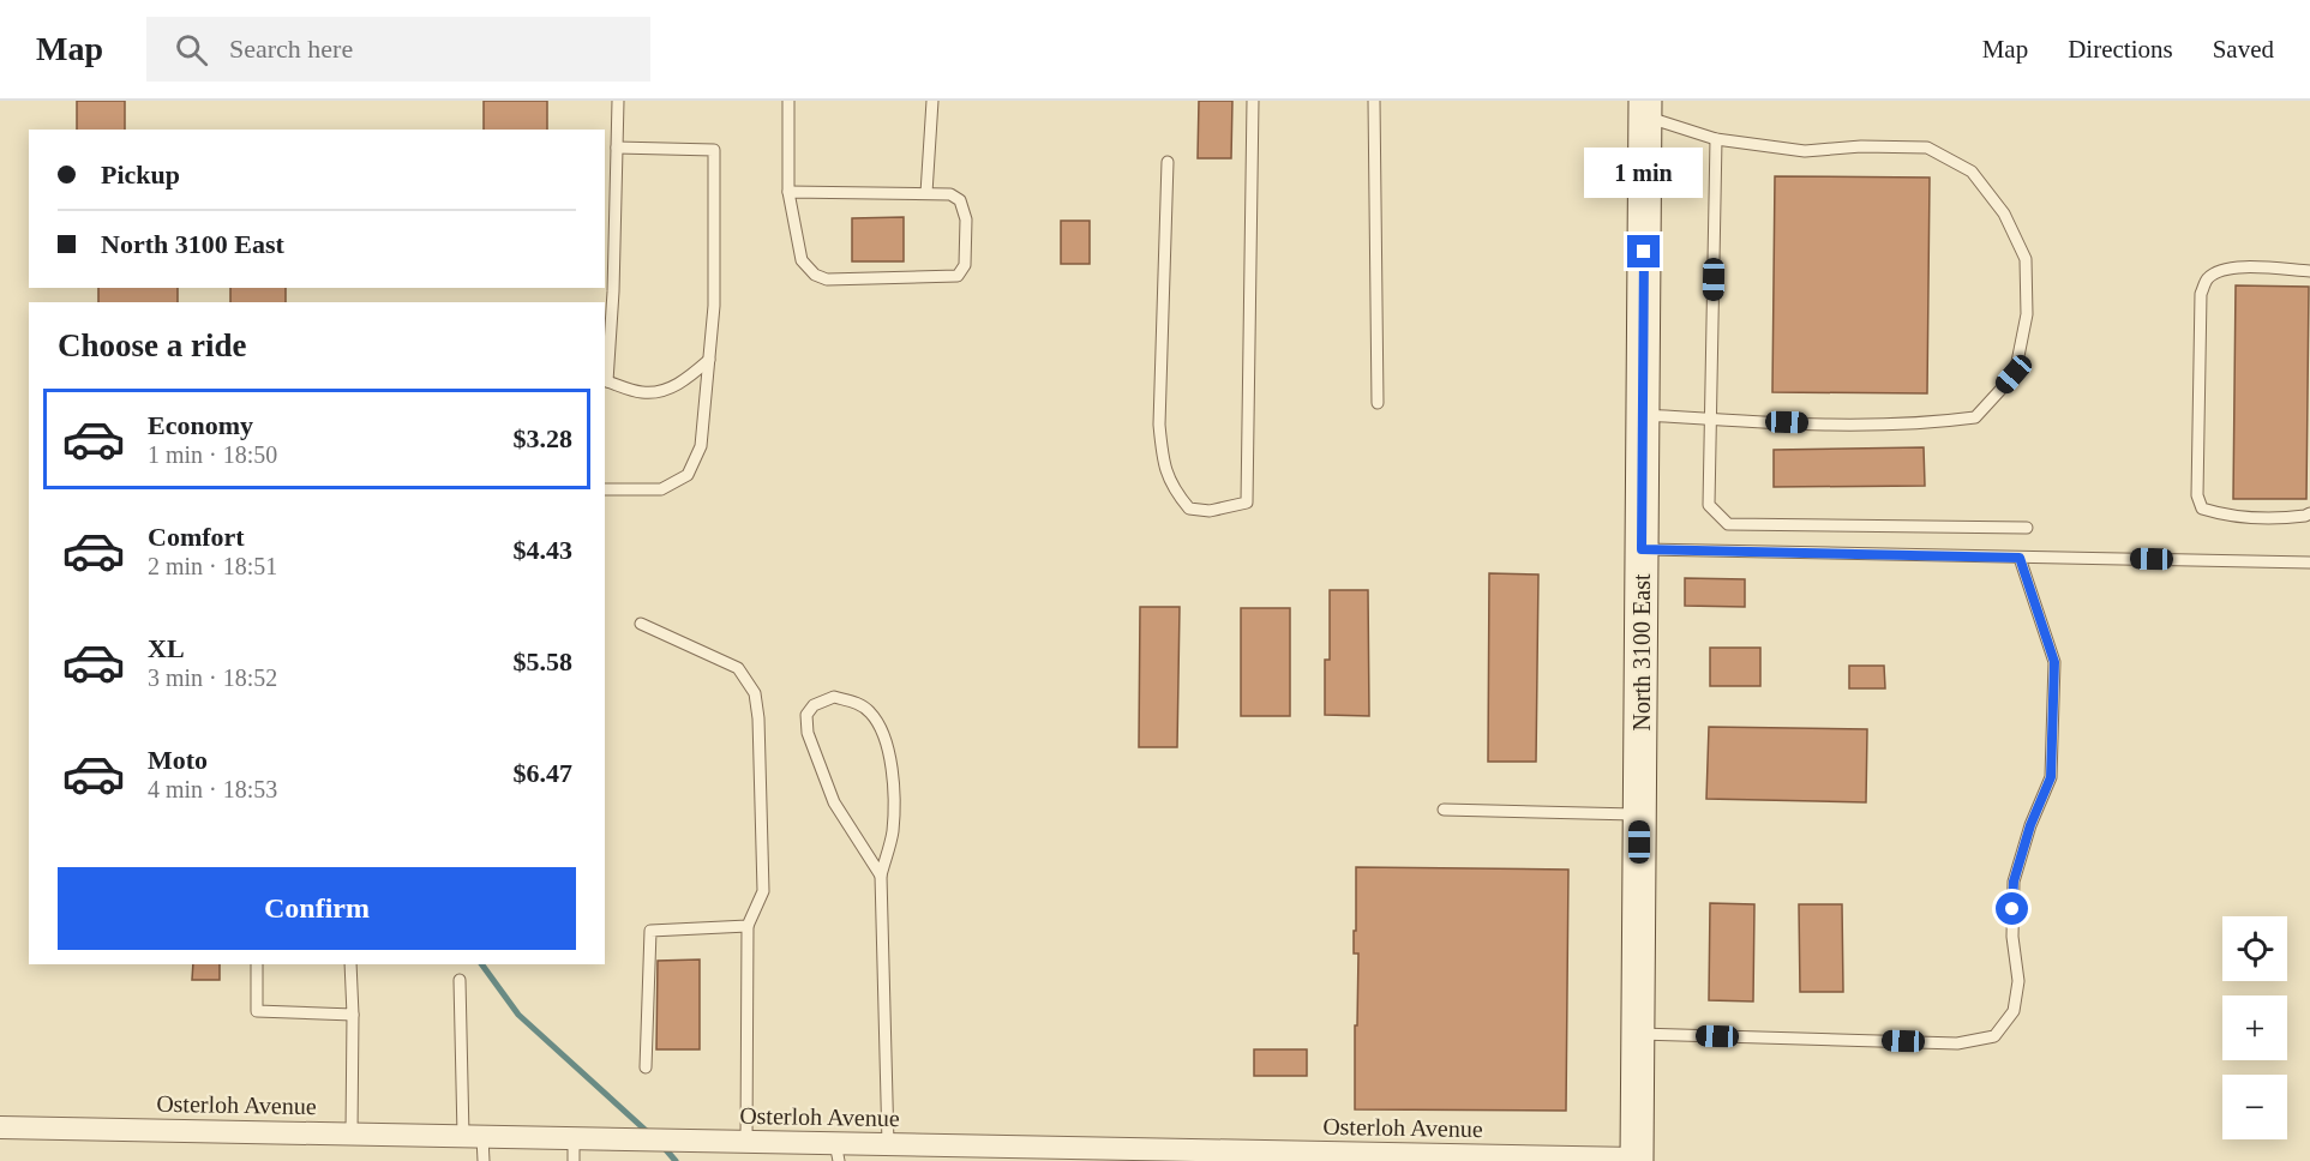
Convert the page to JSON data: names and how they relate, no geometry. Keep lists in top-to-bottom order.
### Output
{
  "streets": {
    "main road": ["North 3100 East"],
    "street": ["Osterloh Avenue"]
  },
  "crossings": [
    ["North 3100 East", "Osterloh Avenue"]
  ],
  "page": {
    "header": "Map",
    "search": "Search here",
    "nav": ["Map", "Directions", "Saved"],
    "banner": ["Pickup", "North 3100 East"],
    "bubble": "1 min",
    "heading": "Choose a ride",
    "list": [
      {
        "name": "Economy",
        "note": "1 min · 18:50",
        "value": "$3.28"
      },
      {
        "name": "Comfort",
        "note": "2 min · 18:51",
        "value": "$4.43"
      },
      {
        "name": "XL",
        "note": "3 min · 18:52",
        "value": "$5.58"
      },
      {
        "name": "Moto",
        "note": "4 min · 18:53",
        "value": "$6.47"
      }
    ],
    "buttons": "Confirm",
    "map_buttons": ["+", "−"]
  }
}
